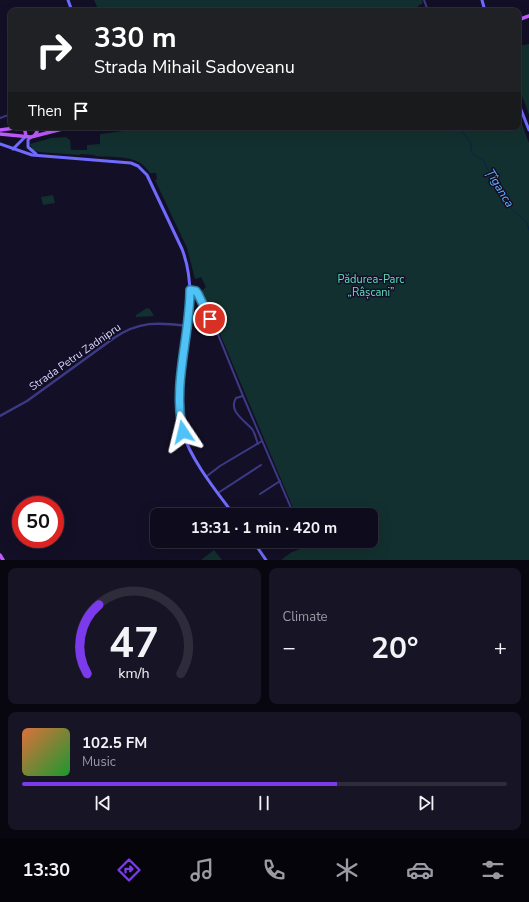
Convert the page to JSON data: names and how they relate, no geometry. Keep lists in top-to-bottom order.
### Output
{
  "streets": {
    "street": ["Strada Petru Zadnipru"]
  },
  "water": ["Țîganca"],
  "parks": ["Pădurea-Parc „Râșcani”"],
  "page": {
    "turn": ["330 m", "Strada Mihail Sadoveanu"],
    "then": "Then",
    "limit": "50",
    "trip": "13:31 · 1 min · 420 m",
    "tile": "Climate",
    "heat": ["−", "20°", "+"],
    "song": ["102.5 FM", "Music"],
    "tabs": "13:30",
    "gauge": ["47", "km/h"]
  }
}
